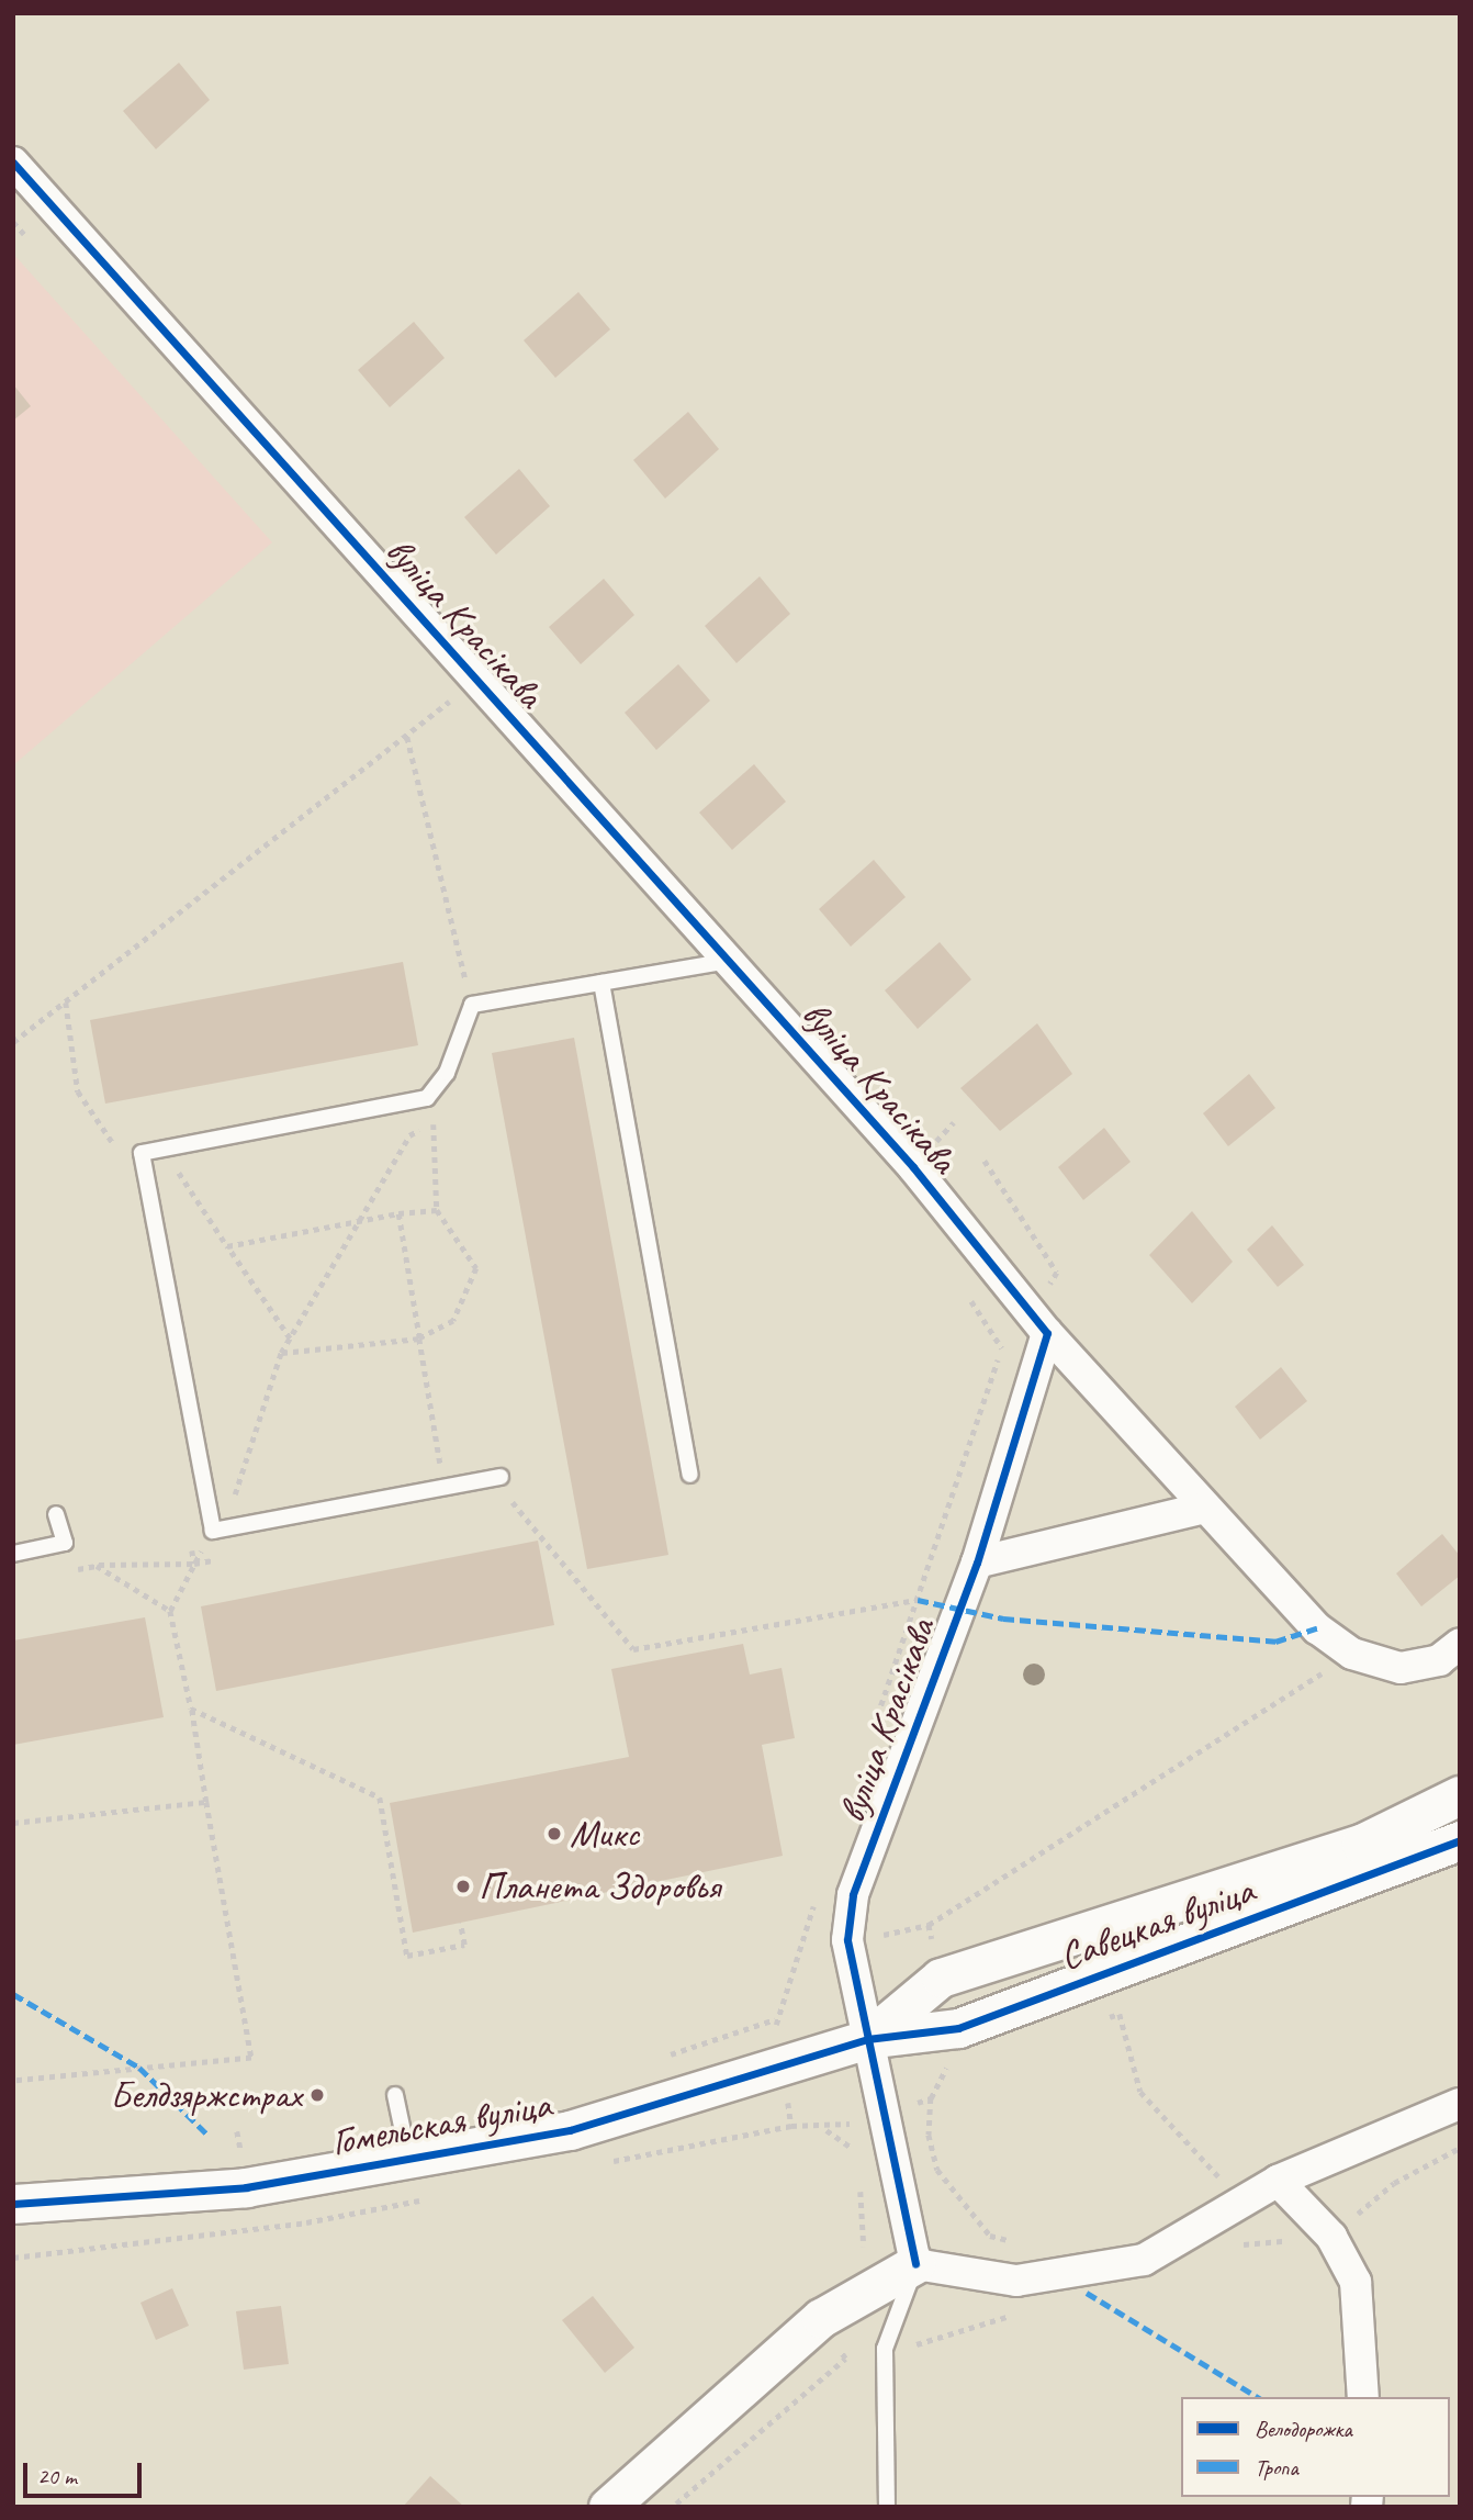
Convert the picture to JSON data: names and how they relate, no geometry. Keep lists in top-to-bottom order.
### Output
{
  "streets": {
    "street": ["вуліца Красікава", "Савецкая вуліца", "Гомельская вуліца"]
  },
  "crossings": [
    ["вуліца Красікава", "Савецкая вуліца"],
    ["вуліца Красікава", "Гомельская вуліца"],
    ["Савецкая вуліца", "Гомельская вуліца"]
  ],
  "places": ["Микс", "Планета Здоровья", "Белдзяржстрах"],
  "legend": ["Велодорожка", "Тропа"],
  "scale_bar": "20 m"
}
